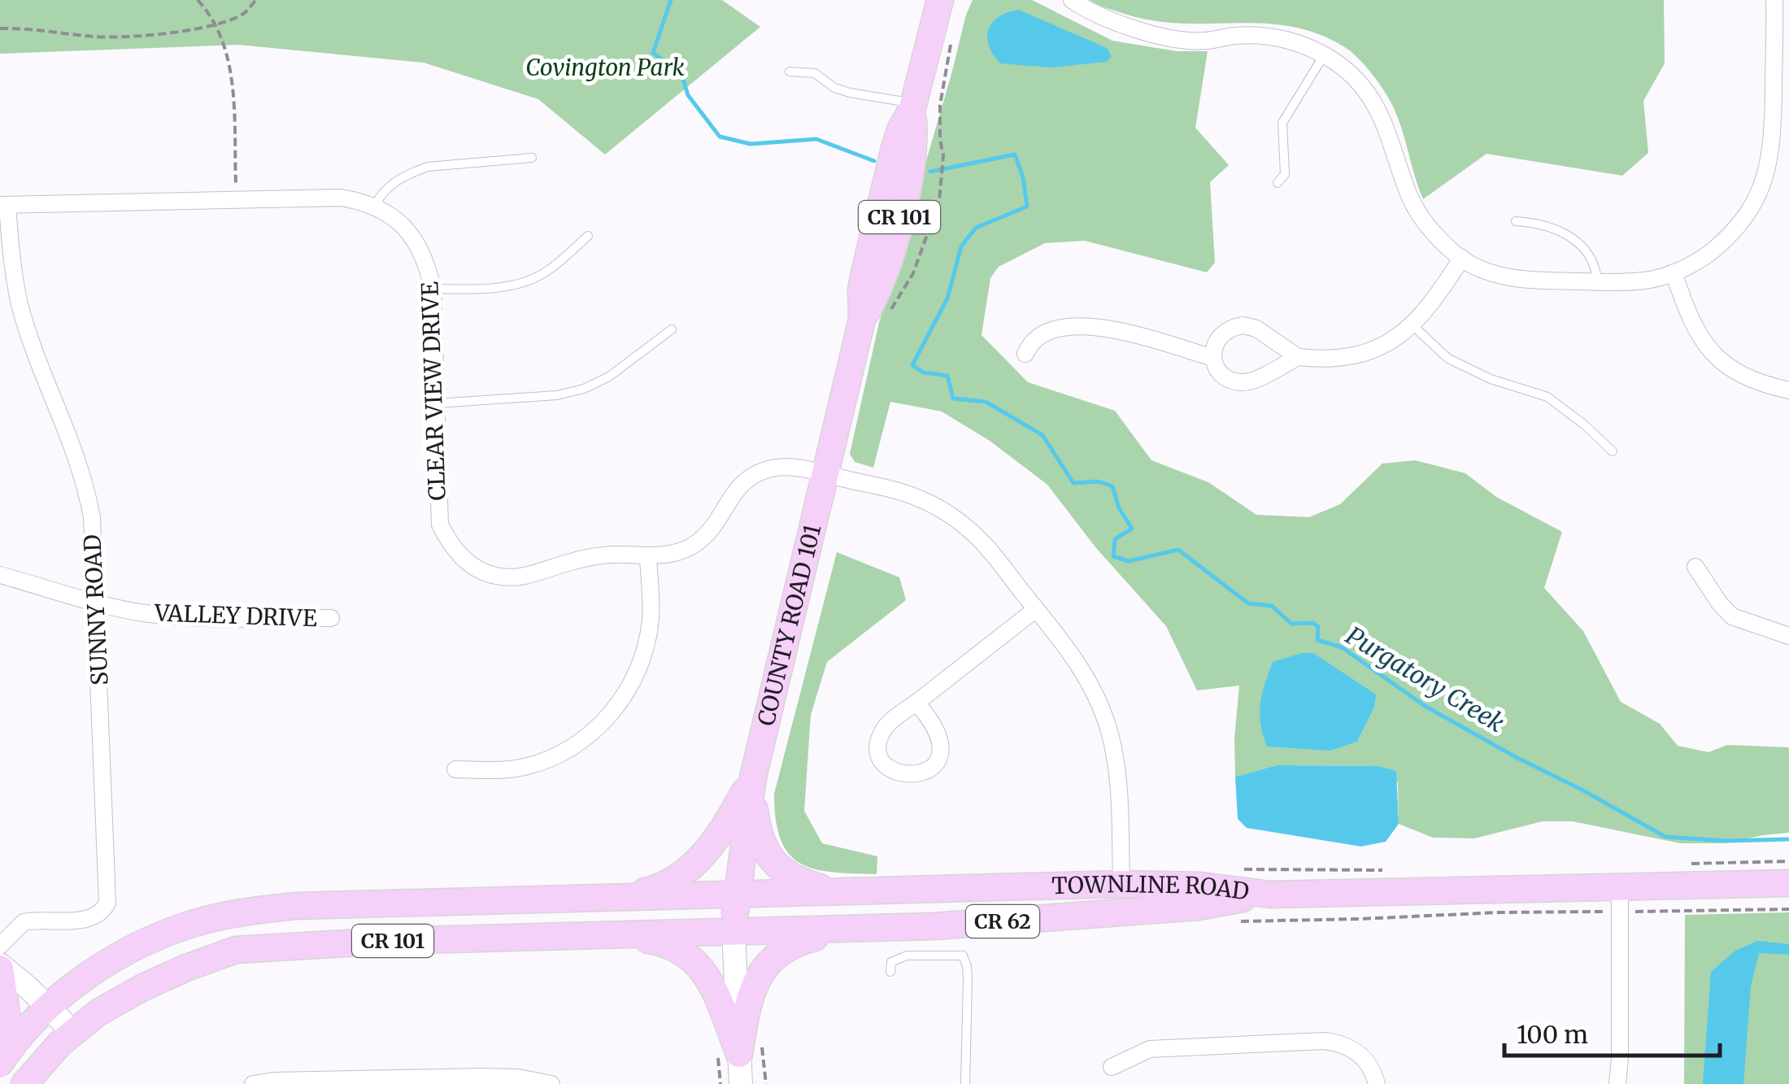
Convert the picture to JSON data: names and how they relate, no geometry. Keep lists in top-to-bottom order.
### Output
{
  "streets": {
    "main road": [
      "CR 101",
      "COUNTY ROAD 101",
      "TOWNLINE ROAD",
      "CR 62"
    ],
    "street": ["CLEAR VIEW DRIVE", "SUNNY ROAD", "VALLEY DRIVE"]
  },
  "crossings": [
    ["CR 101", "COUNTY ROAD 101"],
    ["CR 101", "TOWNLINE ROAD"],
    ["CLEAR VIEW DRIVE", "SUNNY ROAD"],
    ["CLEAR VIEW DRIVE", "COUNTY ROAD 101"],
    ["CLEAR VIEW DRIVE", "TOWNLINE ROAD"],
    ["SUNNY ROAD", "VALLEY DRIVE"],
    ["COUNTY ROAD 101", "TOWNLINE ROAD"]
  ],
  "water": ["Purgatory Creek"],
  "parks": ["Covington Park"],
  "scale_bar": "100 m"
}
